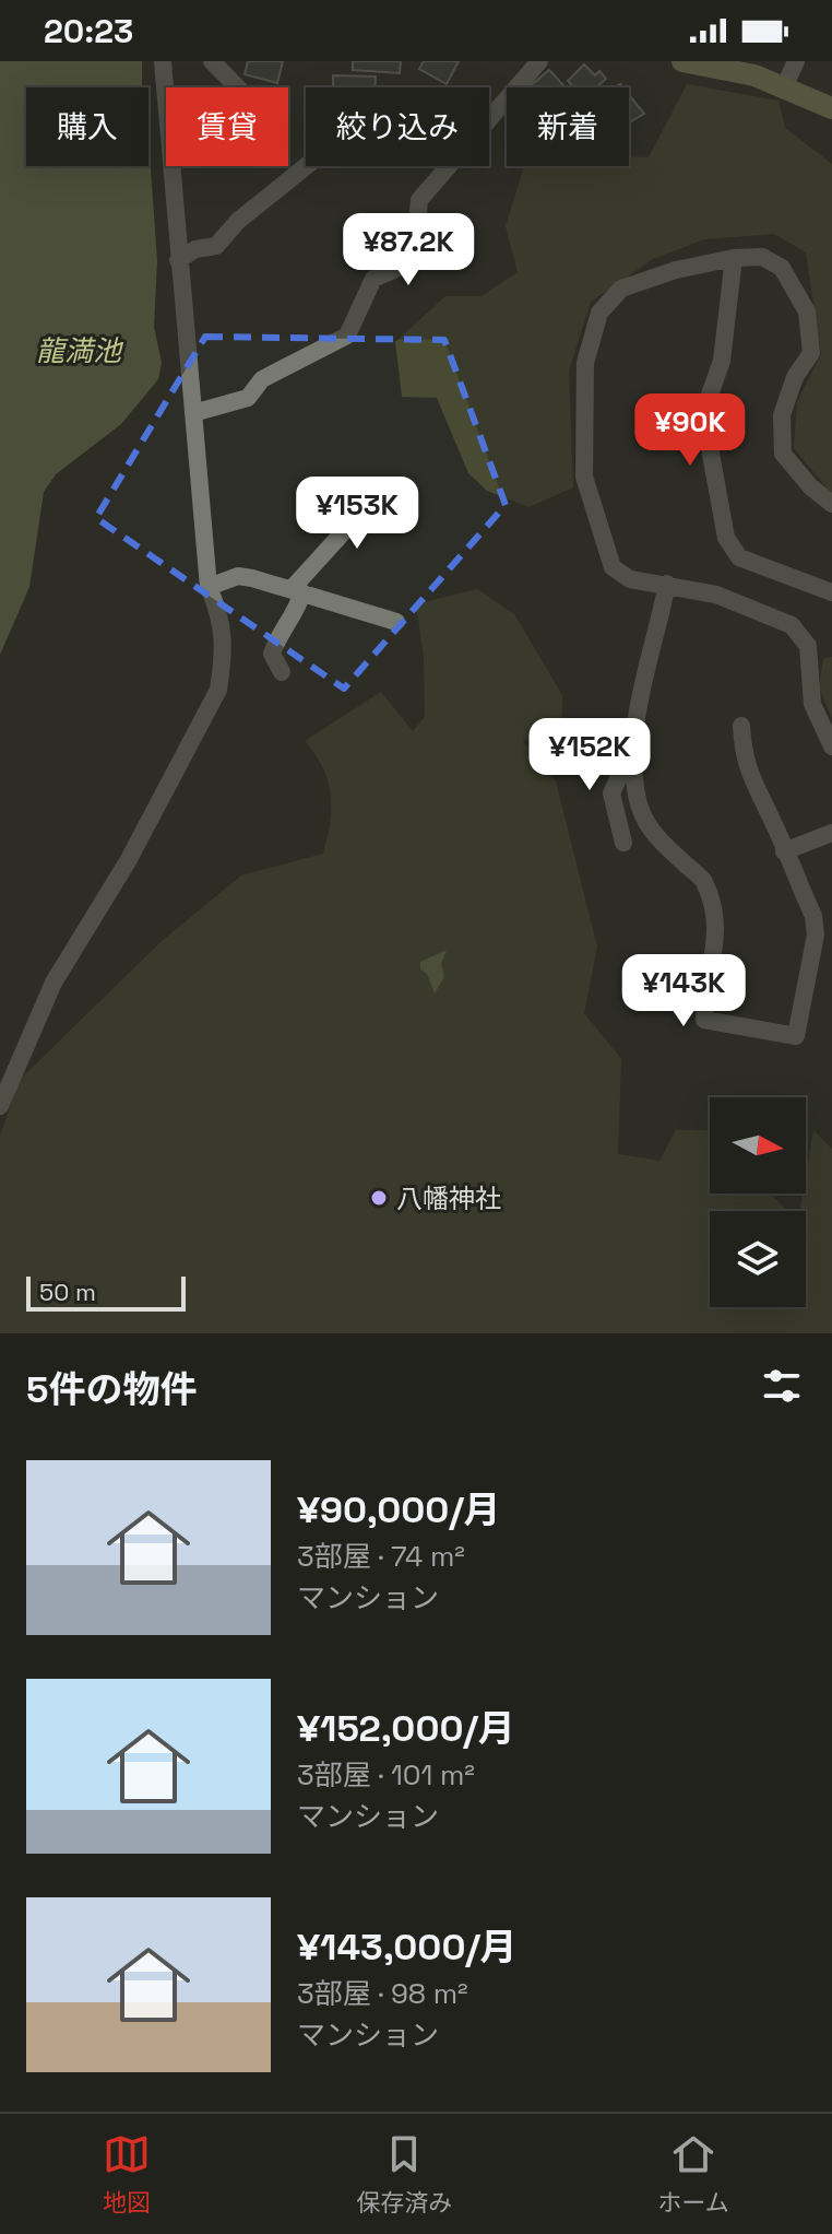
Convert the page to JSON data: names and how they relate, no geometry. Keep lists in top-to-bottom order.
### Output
{
  "water": ["龍満池"],
  "places": ["八幡神社"],
  "scale_bar": "50 m",
  "north": "right",
  "page": {
    "status": "20:23",
    "chip": [
      "購入",
      "賃貸",
      "絞り込み",
      "新着"
    ],
    "price": [
      "¥87.2K",
      "¥90K",
      "¥153K",
      "¥152K",
      "¥143K"
    ],
    "scale": "50 m",
    "heading": "5件の物件",
    "list": [
      {
        "name": "¥90,000/月",
        "note": "3部屋 · 74 m² · マンション"
      },
      {
        "name": "¥152,000/月",
        "note": "3部屋 · 101 m² · マンション"
      },
      {
        "name": "¥143,000/月",
        "note": "3部屋 · 98 m² · マンション"
      }
    ],
    "tabs": ["地図", "保存済み", "ホーム"]
  }
}
